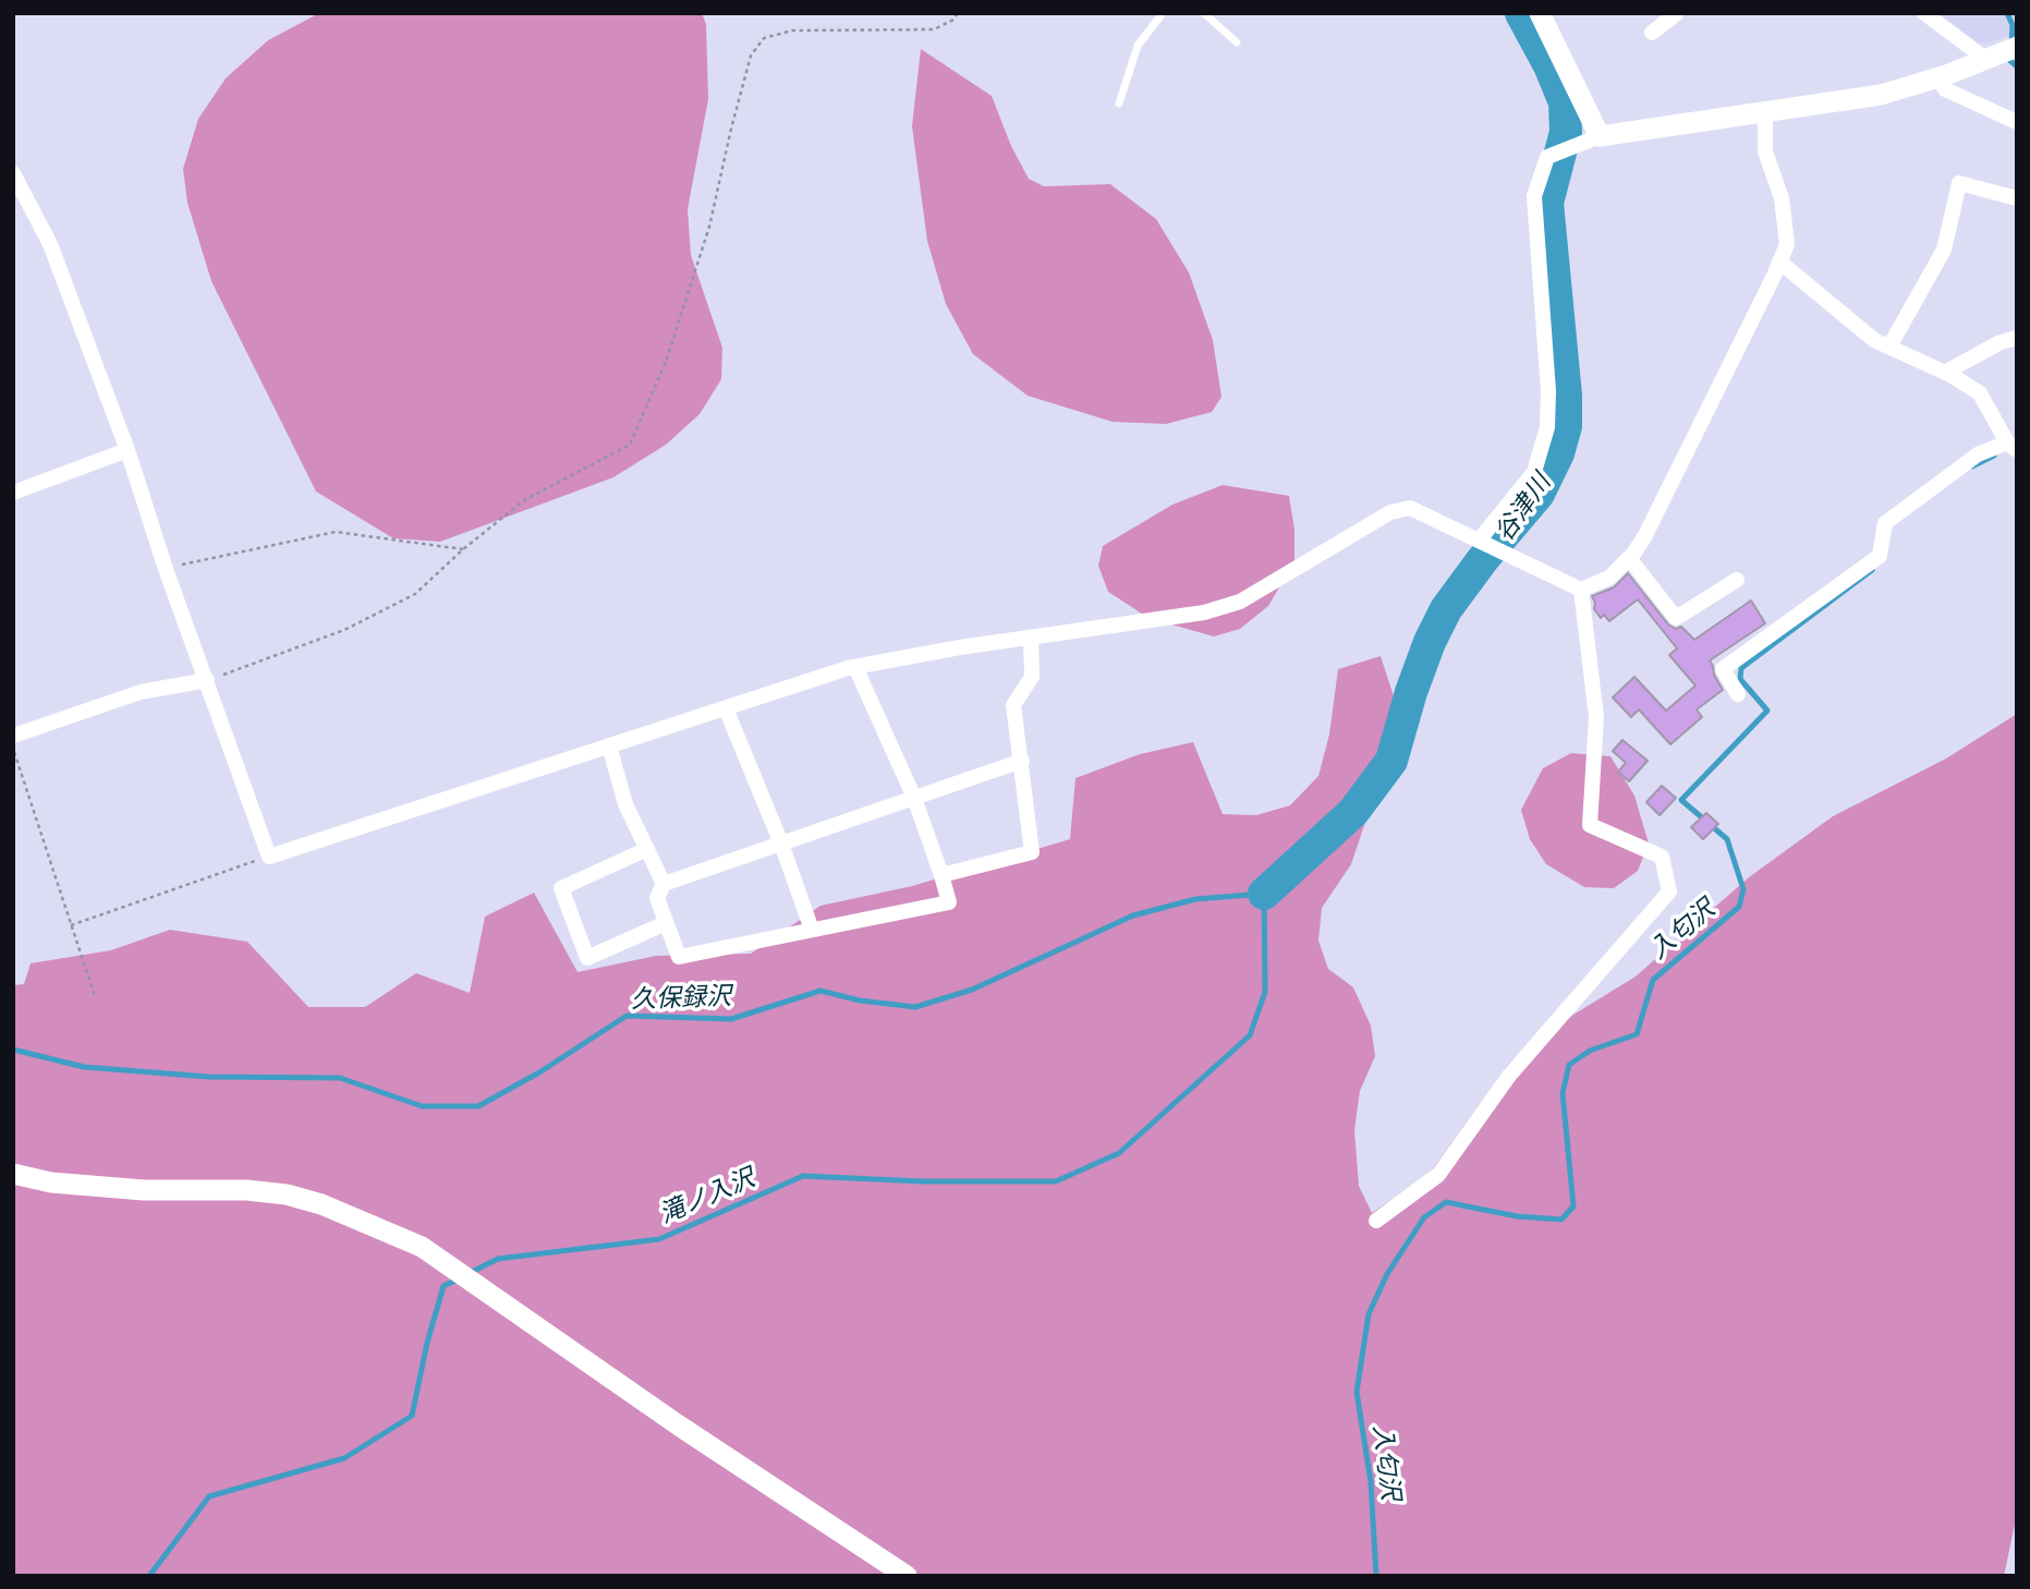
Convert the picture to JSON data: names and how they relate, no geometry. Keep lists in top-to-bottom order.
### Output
{
  "water": [
    "谷津川",
    "入匂沢",
    "久保録沢",
    "滝ノ入沢"
  ]
}
